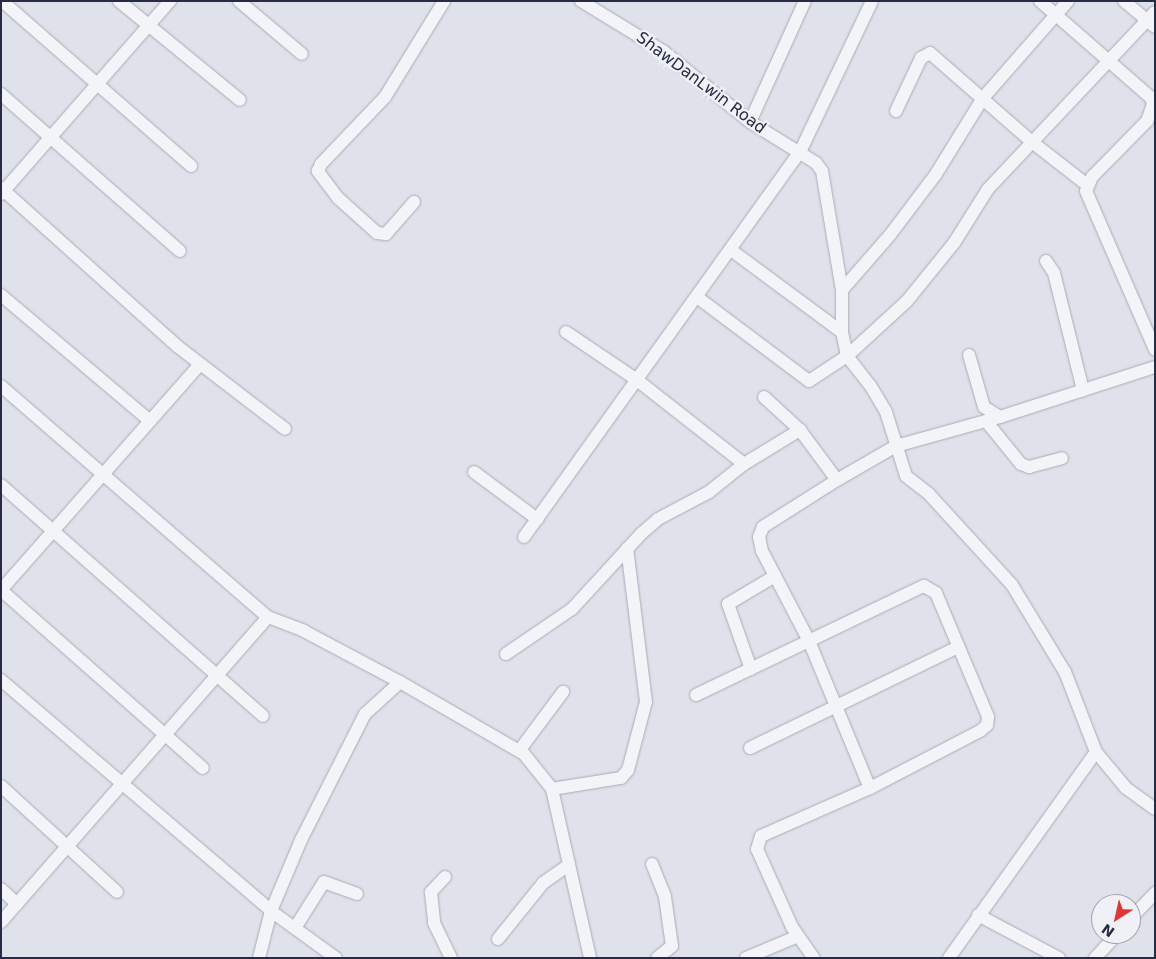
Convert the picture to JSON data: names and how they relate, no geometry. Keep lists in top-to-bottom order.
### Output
{
  "streets": {
    "street": ["ShawDanLwin Road"]
  },
  "north": "bottom left"
}
